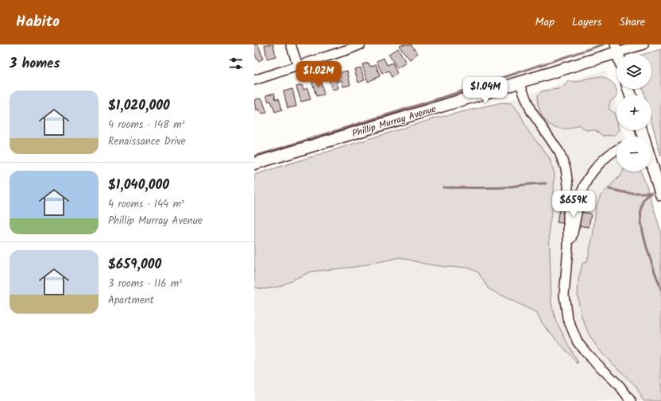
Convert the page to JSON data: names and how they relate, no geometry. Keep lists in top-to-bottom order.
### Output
{
  "streets": {
    "main road": ["Phillip Murray Avenue"]
  },
  "page": {
    "header": "Habito",
    "nav": ["Map", "Layers", "Share"],
    "heading": "3 homes",
    "map_buttons": ["+", "−"],
    "price": ["$1.02M", "$1.04M", "$659K"],
    "list": [
      {
        "name": "$1,020,000",
        "note": "4 rooms · 148 m² · Renaissance Drive"
      },
      {
        "name": "$1,040,000",
        "note": "4 rooms · 144 m² · Phillip Murray Avenue"
      },
      {
        "name": "$659,000",
        "note": "3 rooms · 116 m² · Apartment"
      }
    ]
  }
}
